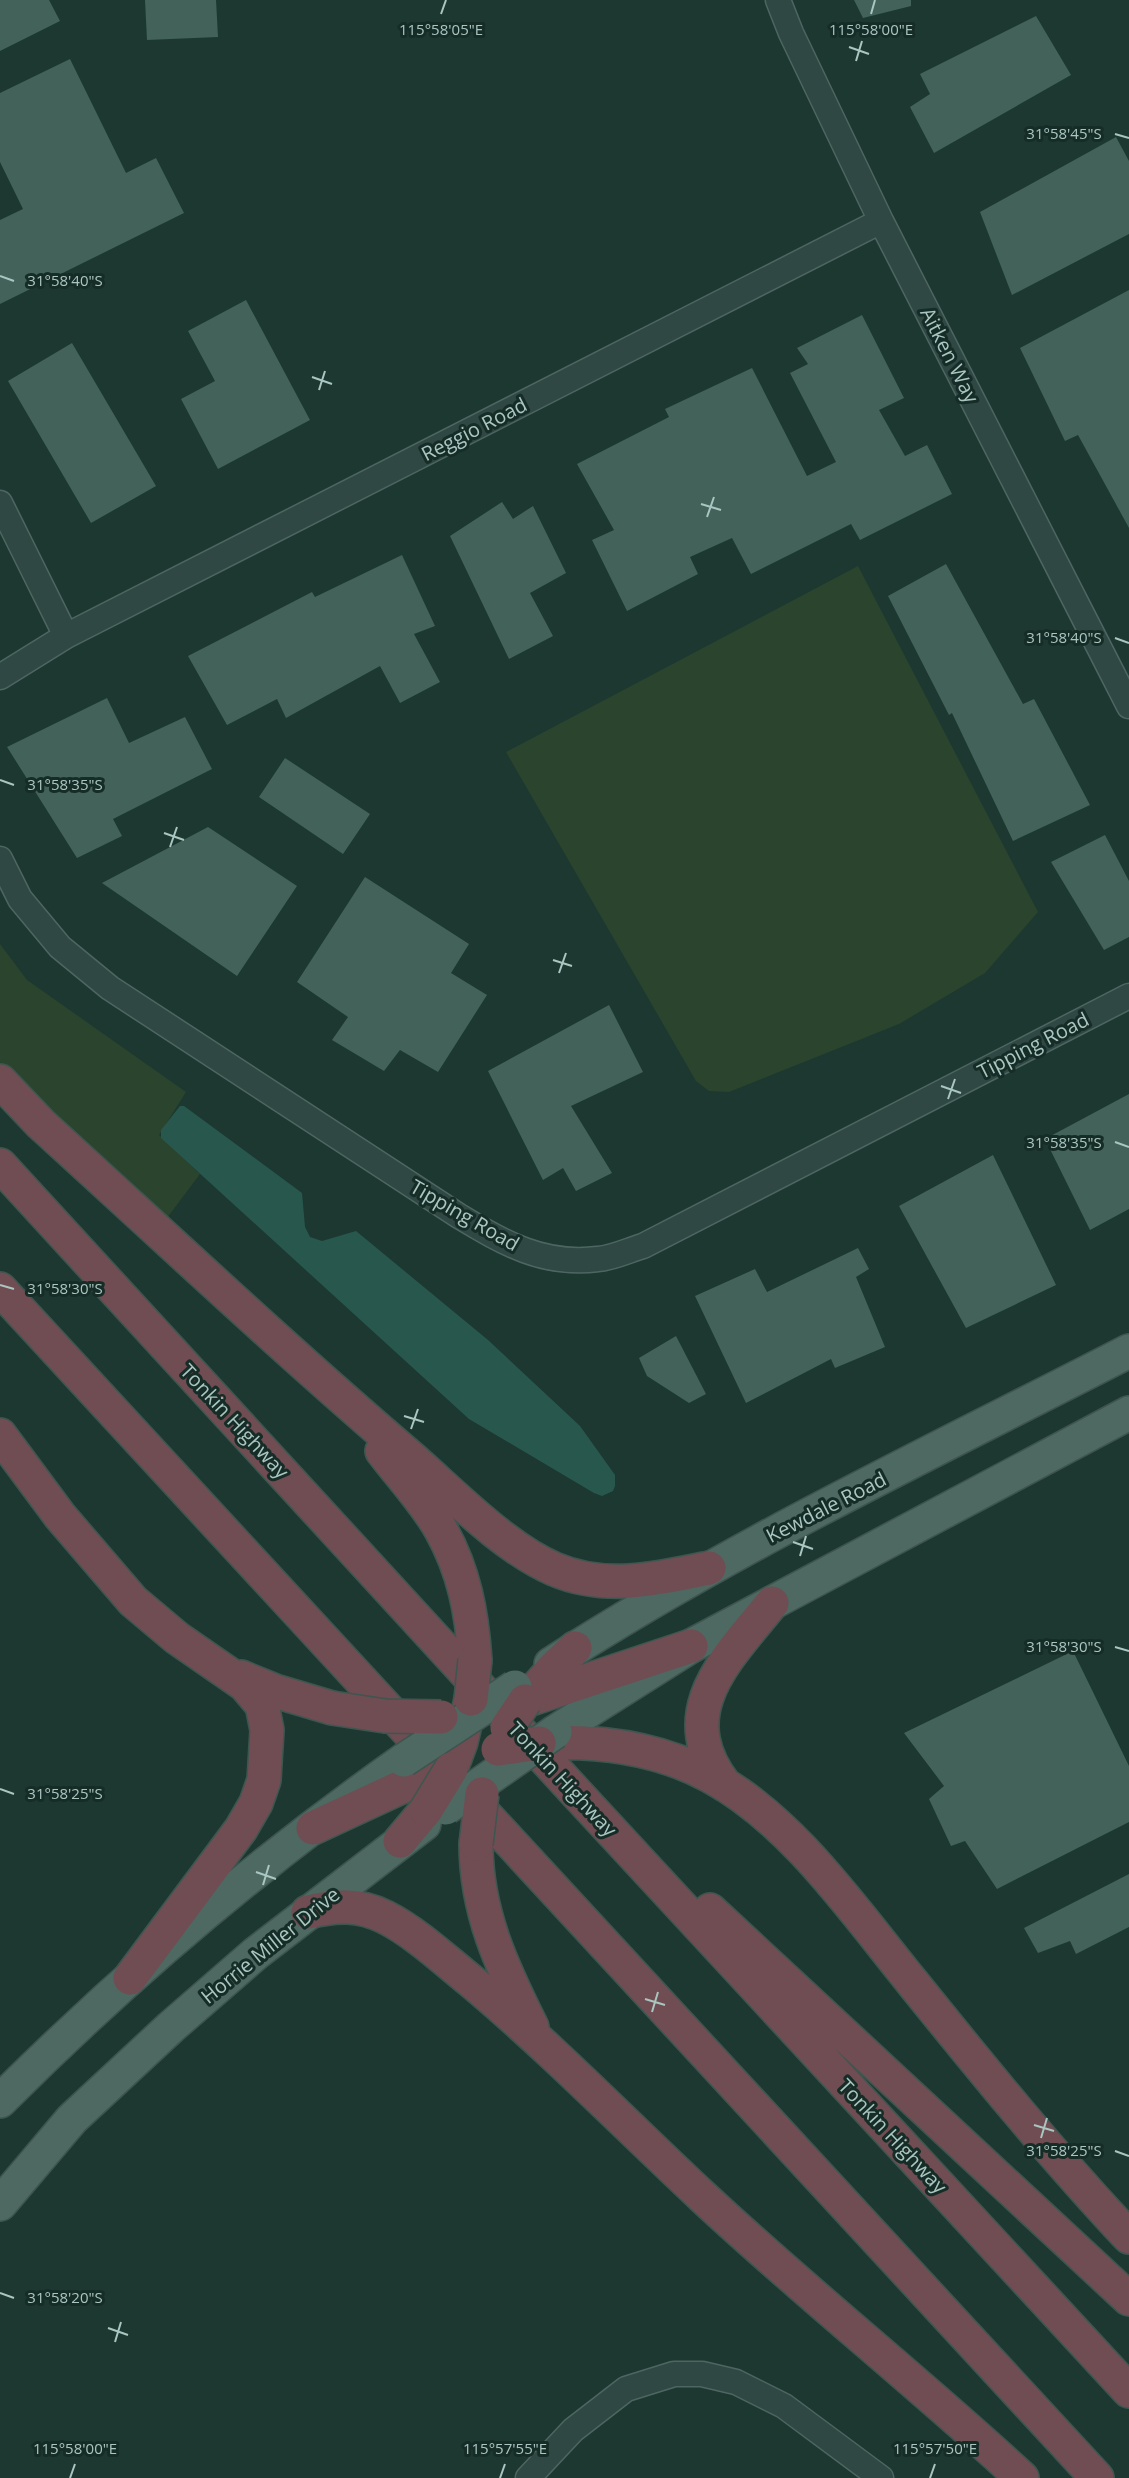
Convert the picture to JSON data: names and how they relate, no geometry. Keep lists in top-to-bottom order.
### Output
{
  "streets": {
    "highway": ["Tonkin Highway"],
    "main road": ["Kewdale Road", "Horrie Miller Drive"],
    "street": ["Aitken Way", "Reggio Road", "Tipping Road"]
  },
  "crossings": [
    ["Aitken Way", "Reggio Road"]
  ],
  "coordinates": [
    "115°58'05\"E",
    "115°58'00\"E",
    "31°58'45\"S",
    "31°58'40\"S",
    "31°58'35\"S",
    "31°58'30\"S",
    "31°58'25\"S",
    "31°58'20\"S",
    "115°57'55\"E",
    "115°57'50\"E"
  ]
}
